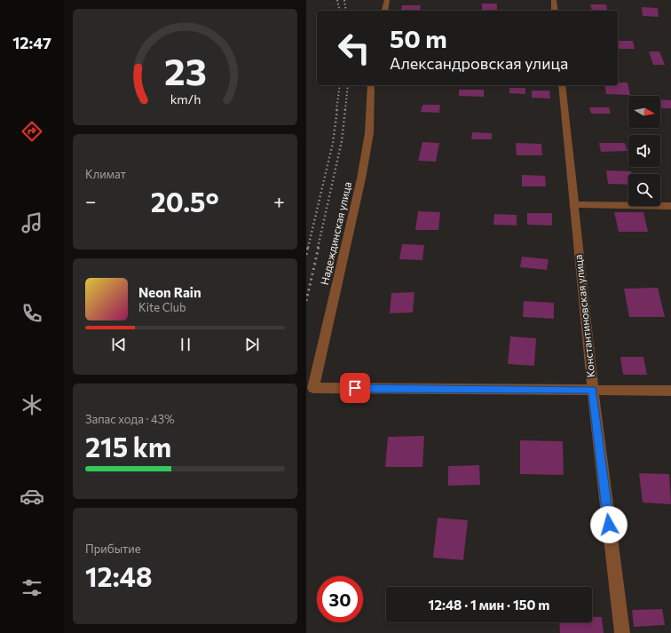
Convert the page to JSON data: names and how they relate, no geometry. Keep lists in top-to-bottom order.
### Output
{
  "streets": {
    "street": ["Надеждинская улица", "Константиновская улица"]
  },
  "crossings": [
    ["Надеждинская улица", "Константиновская улица"]
  ],
  "north": "right",
  "page": {
    "tabs": "12:47",
    "turn": ["50 m", "Александровская улица"],
    "tile": [
      "Климат",
      ["Запас хода · 43%", "215 km"],
      ["Прибытие", "12:48"]
    ],
    "heat": ["−", "20.5°", "+"],
    "song": ["Neon Rain", "Kite Club"],
    "limit": "30",
    "trip": "12:48 · 1 мин · 150 m",
    "gauge": ["23", "km/h"]
  }
}
